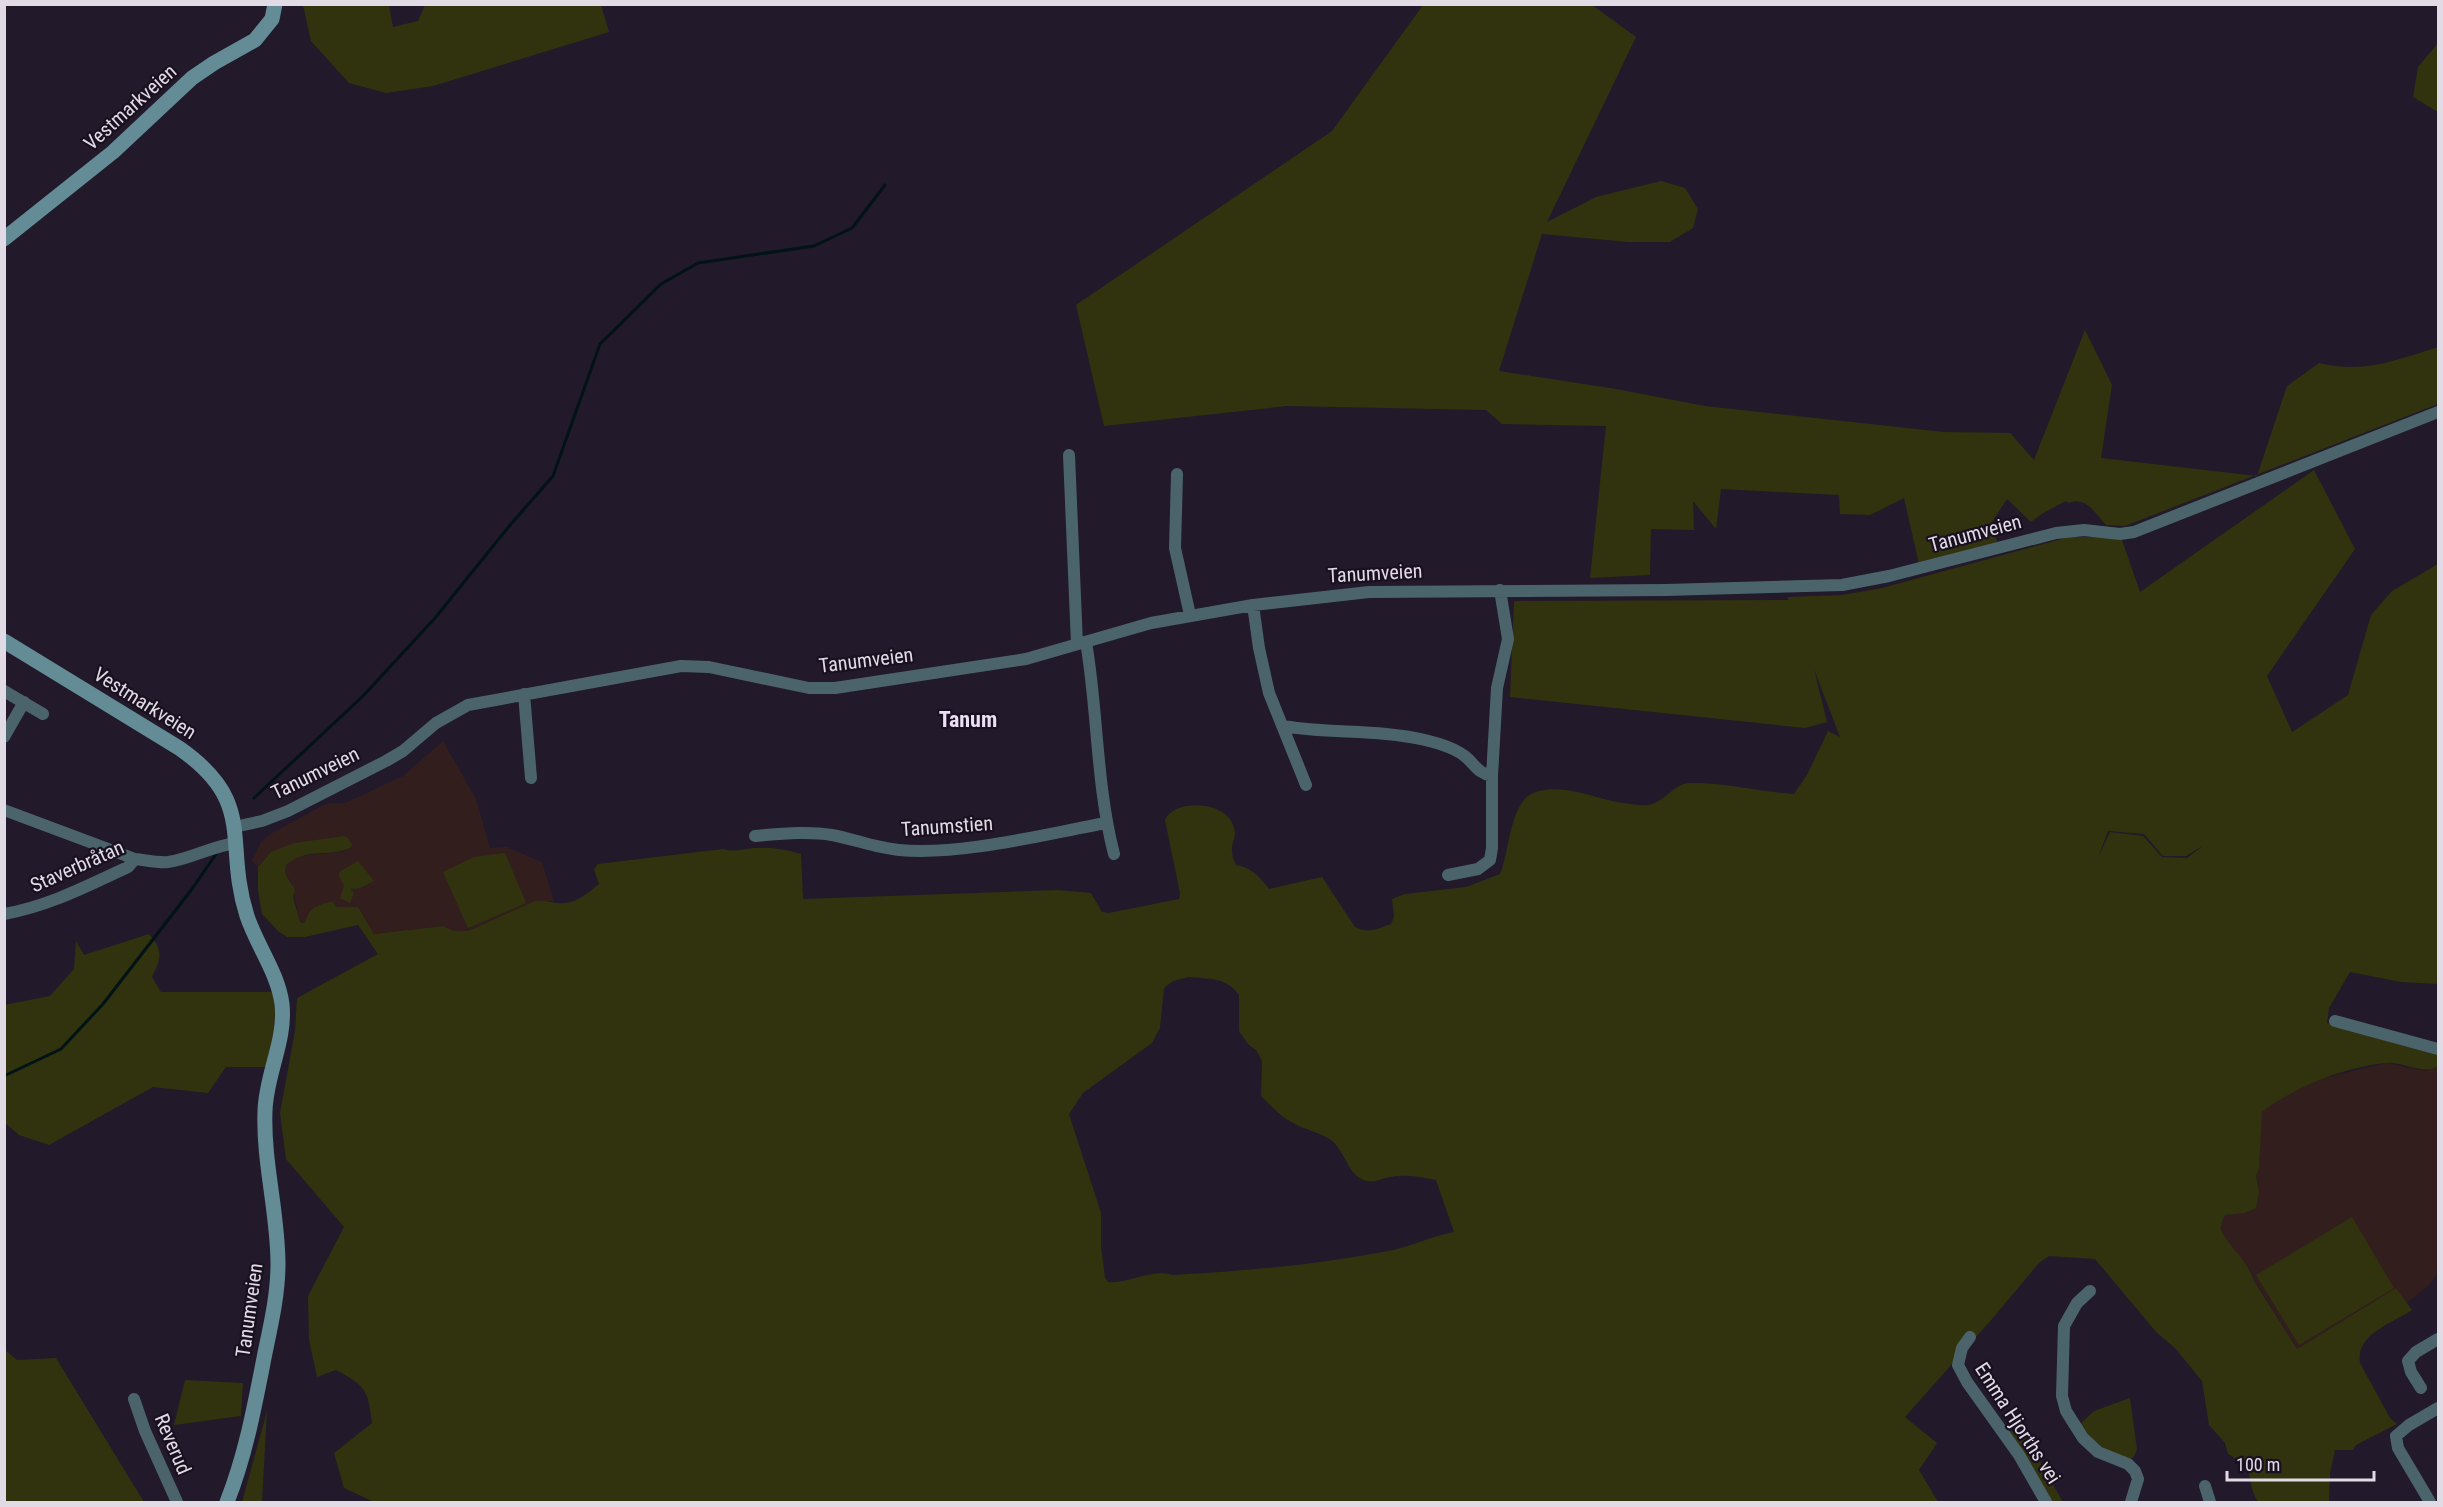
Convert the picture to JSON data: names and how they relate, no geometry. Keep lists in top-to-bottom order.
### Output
{
  "streets": {
    "main road": ["Vestmarkveien", "Tanumveien"],
    "street": [
      "Tanumstien",
      "Staverbråtan",
      "Emma Hjorths vei",
      "Reverud"
    ]
  },
  "crossings": [
    ["Vestmarkveien", "Tanumveien"],
    ["Vestmarkveien", "Staverbråtan"],
    ["Tanumveien", "Staverbråtan"]
  ],
  "districts": ["Tanum"],
  "scale_bar": "100 m"
}
